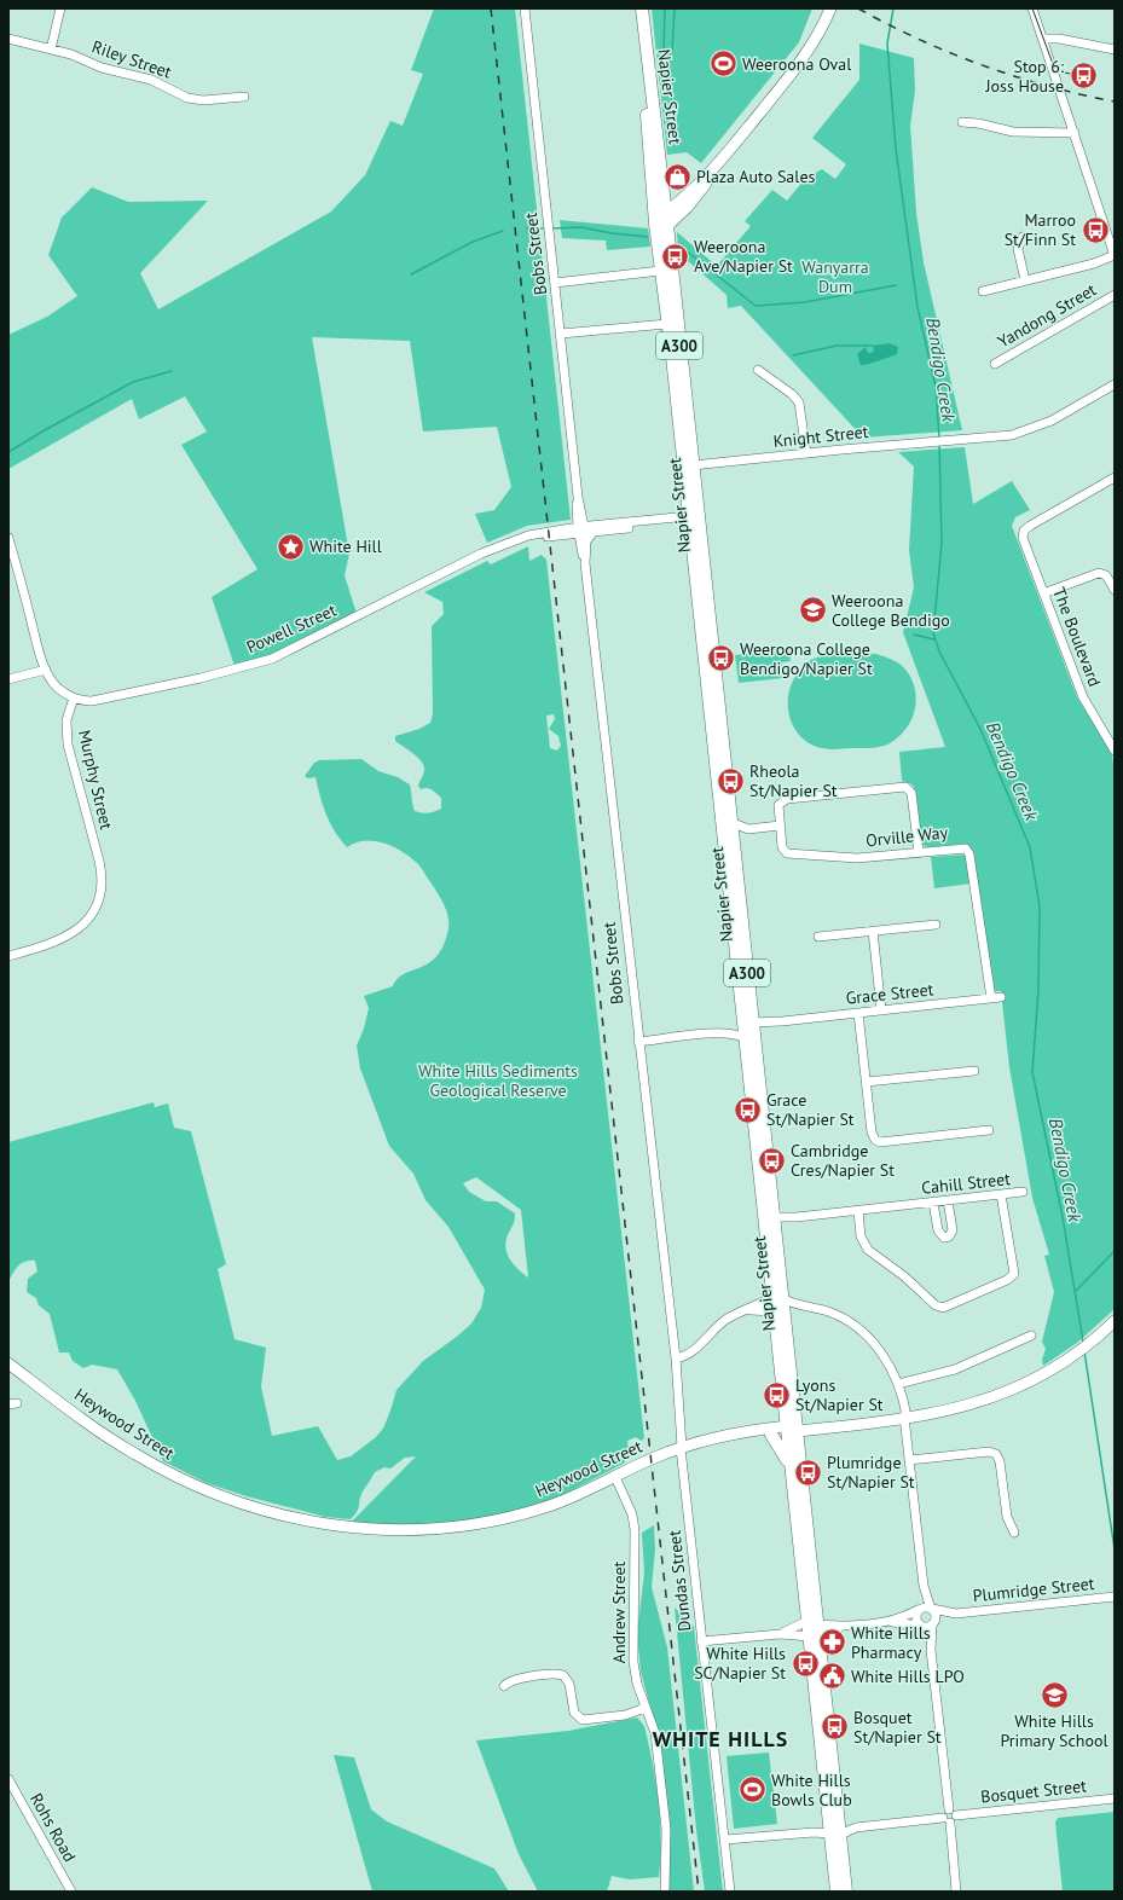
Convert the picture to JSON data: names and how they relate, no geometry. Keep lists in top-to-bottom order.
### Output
{
  "streets": {
    "highway": ["Napier Street", "A300"],
    "main road": ["Heywood Street"],
    "street": [
      "Riley Street",
      "Bobs Street",
      "Yandong Street",
      "Knight Street",
      "Powell Street",
      "The Boulevard",
      "Murphy Street",
      "Orville Way",
      "Grace Street",
      "Cahill Street",
      "Dundas Street",
      "Plumridge Street",
      "Andrew Street",
      "Bosquet Street",
      "Rohs Road"
    ]
  },
  "crossings": [
    ["Napier Street", "Knight Street"],
    ["Napier Street", "Powell Street"],
    ["Napier Street", "Grace Street"],
    ["Napier Street", "Cahill Street"],
    ["Bobs Street", "Powell Street"],
    ["Bobs Street", "Grace Street"],
    ["Bobs Street", "Dundas Street"],
    ["Powell Street", "Murphy Street"],
    ["Orville Way", "Grace Street"],
    ["Heywood Street", "Dundas Street"],
    ["Heywood Street", "Andrew Street"]
  ],
  "districts": ["WHITE HILLS"],
  "water": ["Bendigo Creek"],
  "parks": ["Wanyarra Dum", "White Hills Sediments Geological Reserve"],
  "places": {
    "sports": ["Weeroona Oval", "White Hills Bowls Club"],
    "bus stop": [
      "Stop 6: Joss House",
      "Marroo St/Finn St",
      "Weeroona Ave/Napier St",
      "Weeroona College Bendigo/Napier St",
      "Rheola St/Napier St",
      "Grace St/Napier St",
      "Cambridge Cres/Napier St",
      "Lyons St/Napier St",
      "Plumridge St/Napier St",
      "White Hills SC/Napier St",
      "Bosquet St/Napier St"
    ],
    "shop": ["Plaza Auto Sales"],
    "place": ["White Hill"],
    "school or university": ["Weeroona College Bendigo", "White Hills Primary School"],
    "pharmacy": ["White Hills Pharmacy"],
    "public building": ["White Hills LPO"]
  }
}
